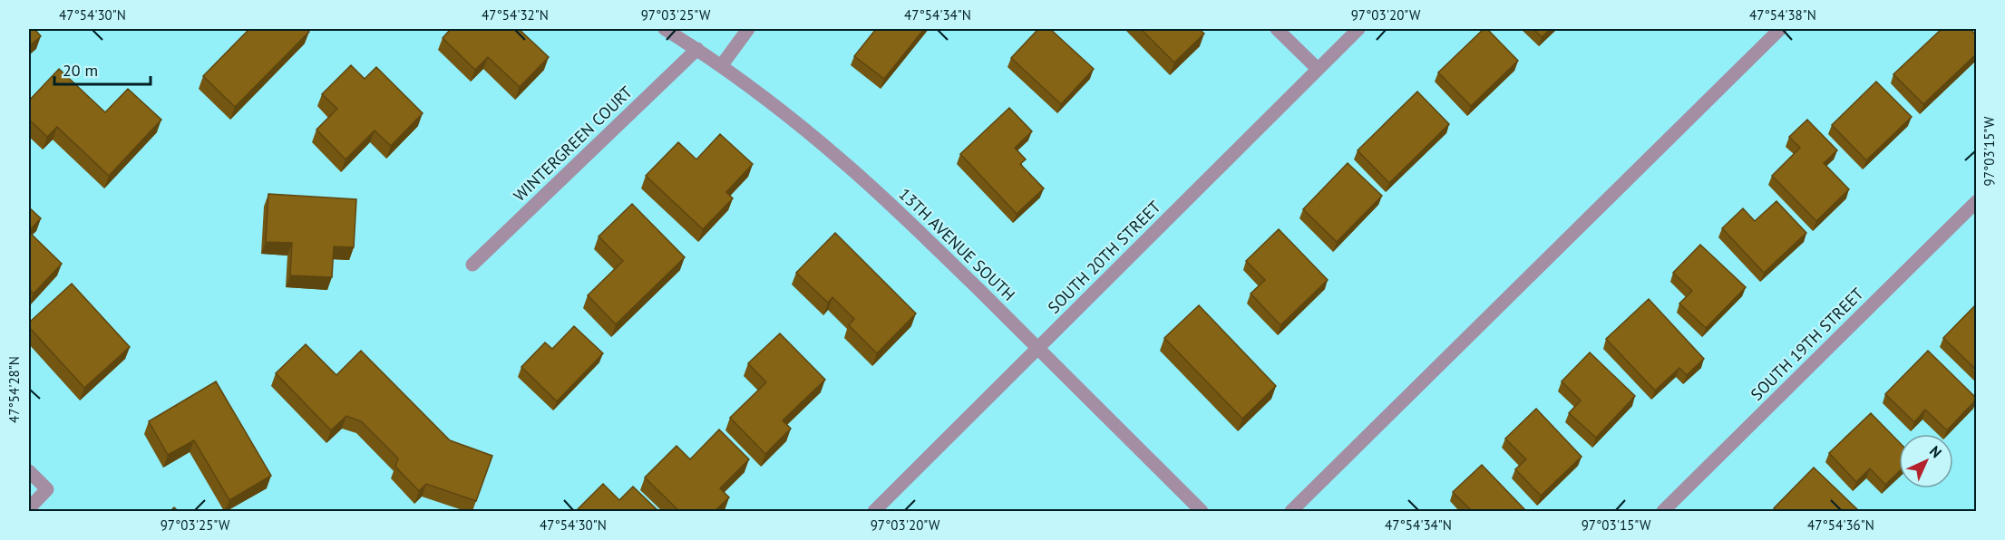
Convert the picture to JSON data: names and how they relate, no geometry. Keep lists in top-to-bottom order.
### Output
{
  "streets": {
    "street": [
      "WINTERGREEN COURT",
      "13TH AVENUE SOUTH",
      "SOUTH 20TH STREET",
      "SOUTH 19TH STREET"
    ]
  },
  "crossings": [
    ["WINTERGREEN COURT", "13TH AVENUE SOUTH"],
    ["13TH AVENUE SOUTH", "SOUTH 20TH STREET"]
  ],
  "scale_bar": "20 m",
  "north": "top right",
  "coordinates": [
    "47°54'30\"N",
    "47°54'32\"N",
    "97°03'25\"W",
    "47°54'34\"N",
    "97°03'20\"W",
    "47°54'38\"N",
    "97°03'15\"W",
    "47°54'28\"N",
    "47°54'36\"N"
  ]
}
